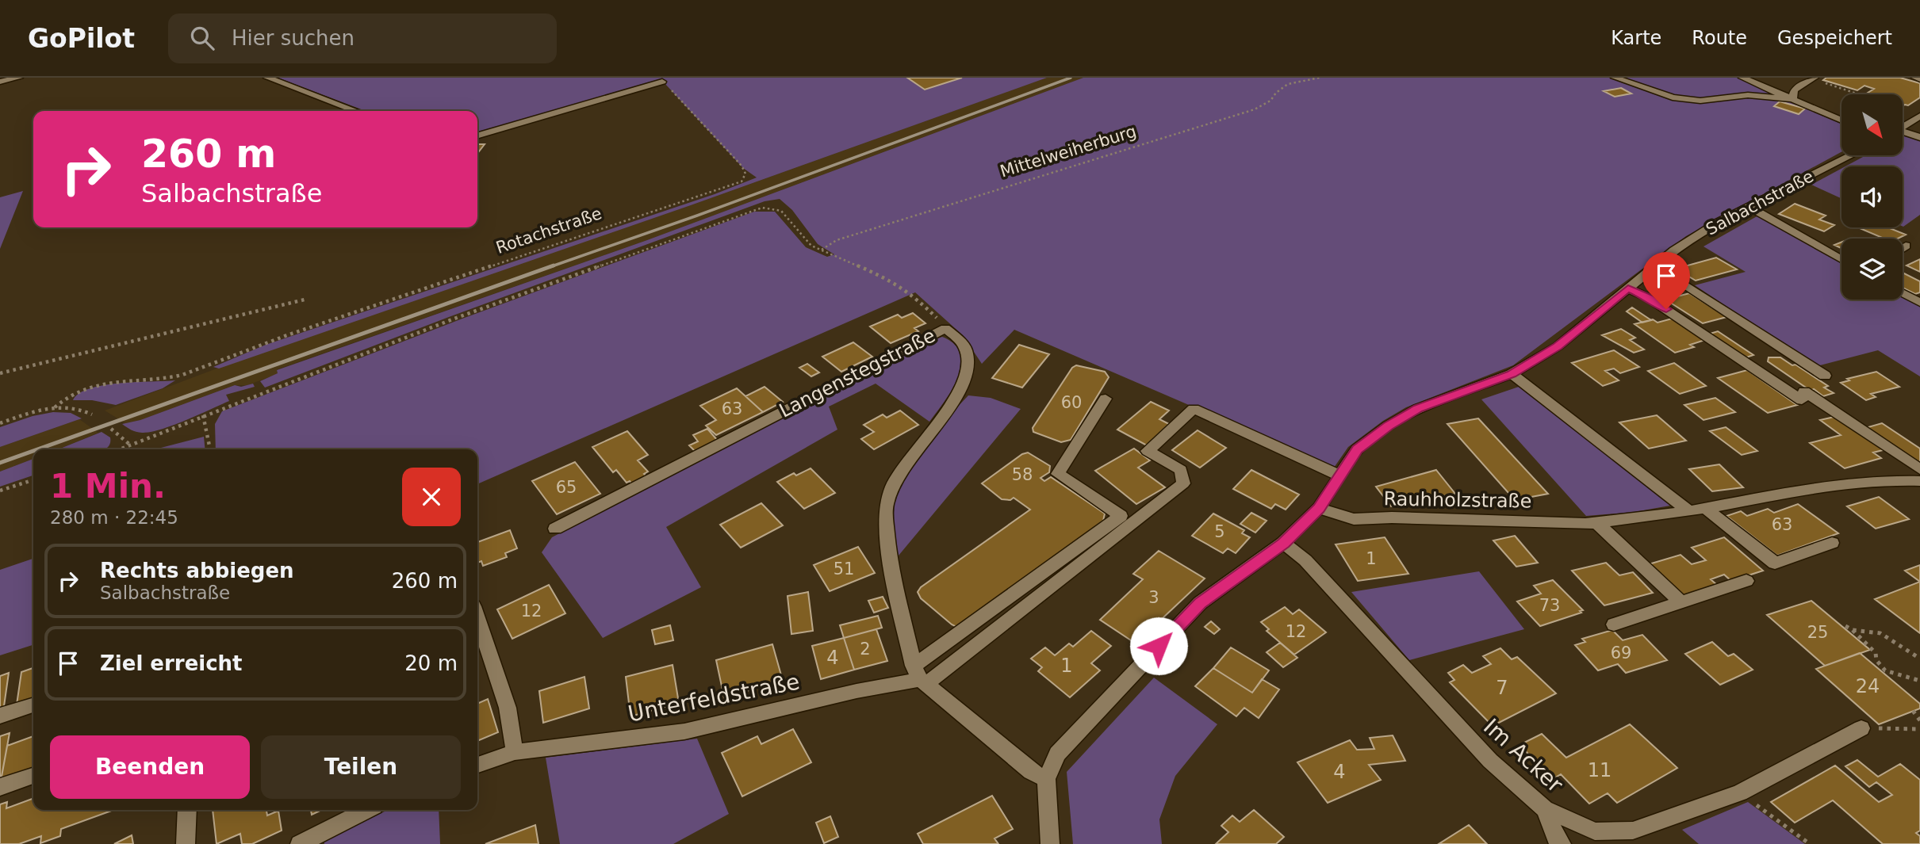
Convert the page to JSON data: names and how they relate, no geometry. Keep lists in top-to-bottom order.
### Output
{
  "streets": {
    "street": [
      "Salbachstraße",
      "Langenstegstraße",
      "Rauhholzstraße",
      "Unterfeldstraße",
      "Im Acker"
    ],
    "path": ["Mittelweiherburg", "Rotachstraße"]
  },
  "crossings": [
    ["Salbachstraße", "Rauhholzstraße"],
    ["Salbachstraße", "Im Acker"],
    ["Langenstegstraße", "Unterfeldstraße"]
  ],
  "house_numbers": [
    "60",
    "63",
    "58",
    "65",
    "63",
    "5",
    "1",
    "51",
    "3",
    "73",
    "12",
    "12",
    "25",
    "2",
    "69",
    "4",
    "1",
    "24",
    "7",
    "11",
    "4"
  ],
  "north": "bottom right",
  "page": {
    "header": "GoPilot",
    "search": "Hier suchen",
    "nav": ["Karte", "Route", "Gespeichert"],
    "turn": ["260 m", "Salbachstraße"],
    "heading": ["1 Min.", "280 m · 22:45"],
    "list": [
      {
        "name": "Rechts abbiegen",
        "note": "Salbachstraße",
        "value": "260 m"
      },
      {
        "name": "Ziel erreicht",
        "value": "20 m"
      }
    ],
    "buttons": ["Beenden", "Teilen"]
  }
}
